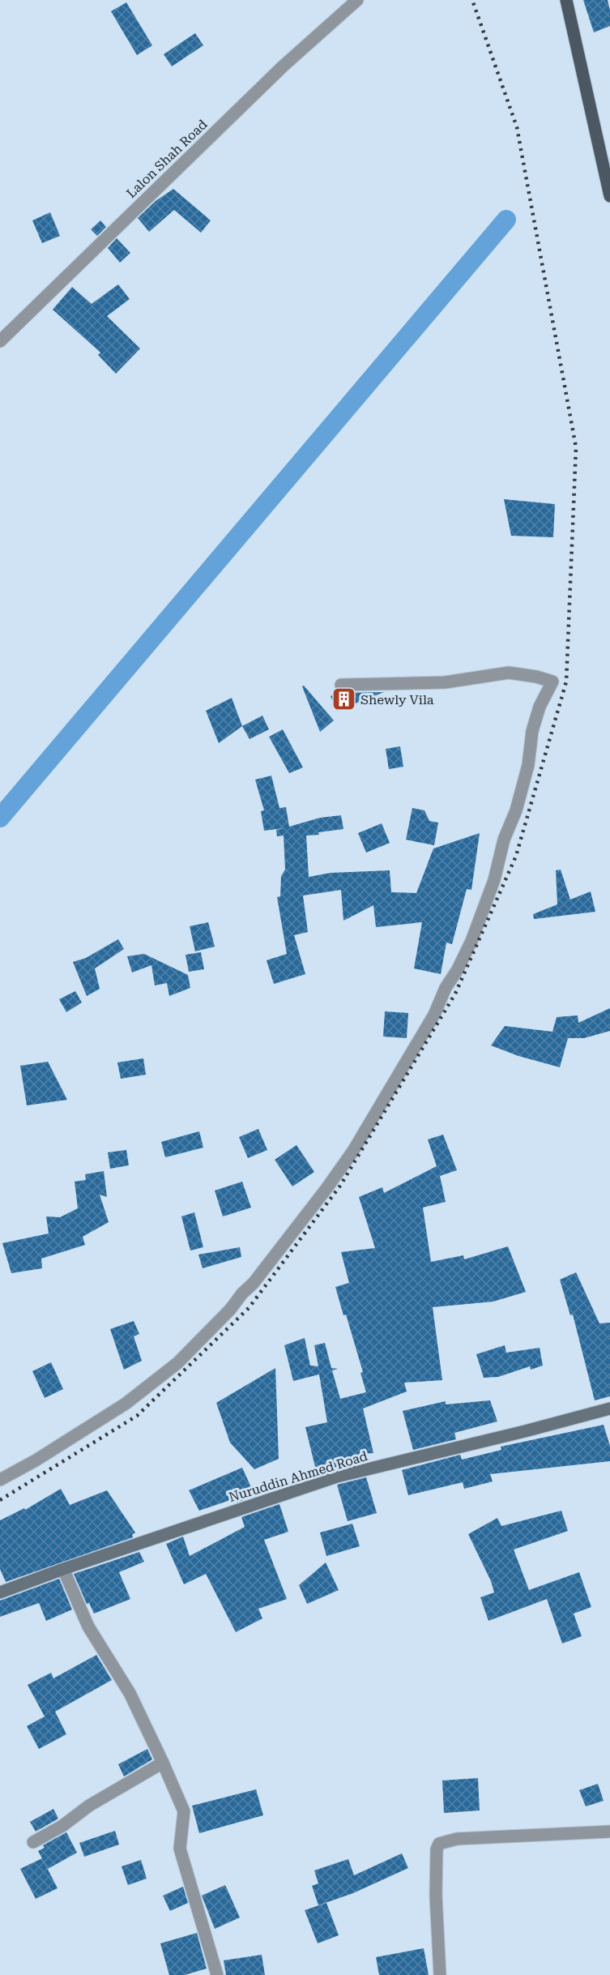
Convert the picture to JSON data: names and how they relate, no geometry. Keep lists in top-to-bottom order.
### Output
{
  "streets": {
    "main road": ["Nuruddin Ahmed Road"],
    "street": ["Lalon Shah Road"]
  },
  "places": {
    "building": ["Shewly Vila"]
  }
}
